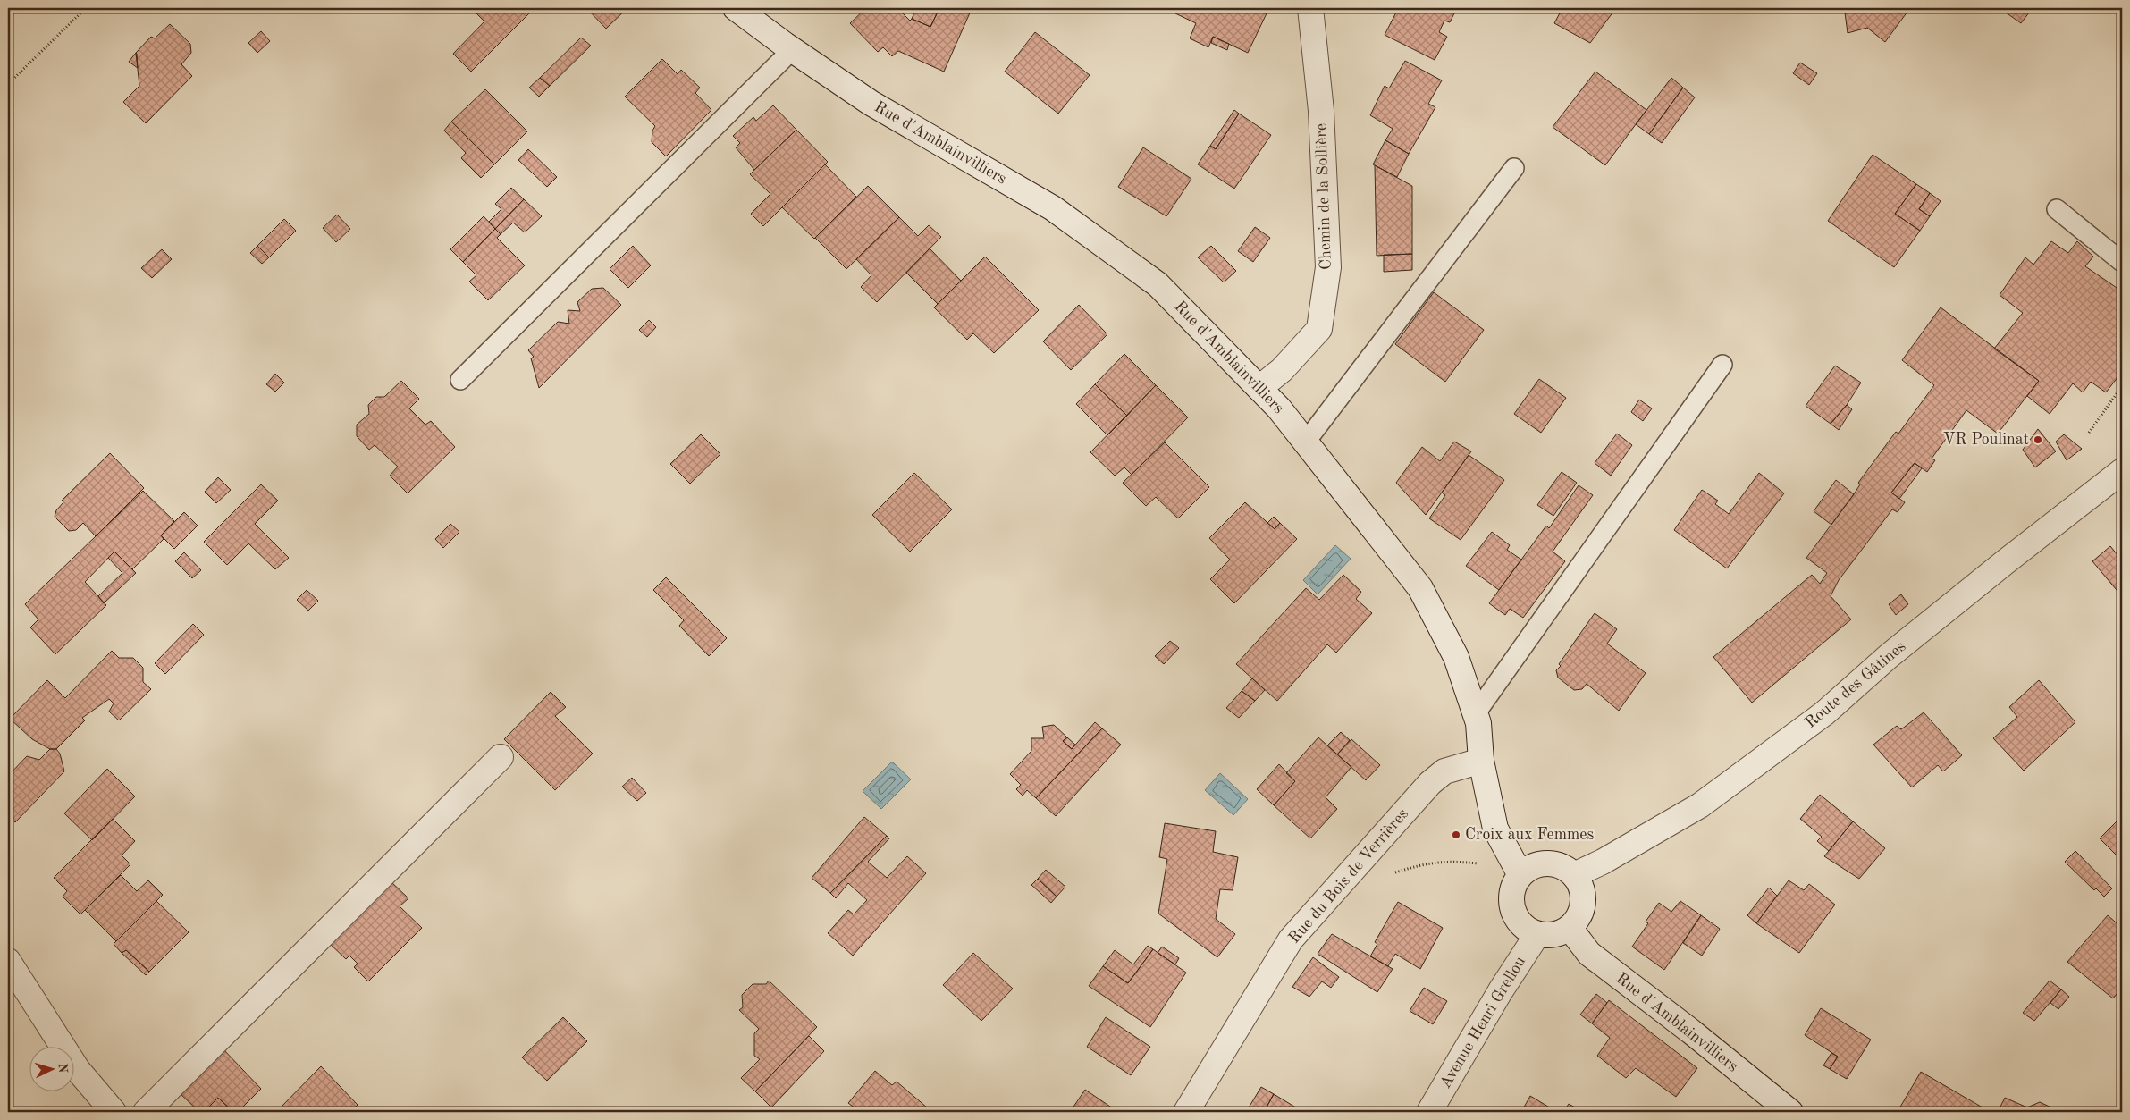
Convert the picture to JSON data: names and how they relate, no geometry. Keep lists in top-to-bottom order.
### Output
{
  "streets": {
    "street": [
      "Rue d'Amblainvilliers",
      "Chemin de la Sollière",
      "Route des Gâtines",
      "Rue du Bois de Verrières",
      "Avenue Henri Grellou"
    ]
  },
  "crossings": [
    ["Rue d'Amblainvilliers", "Chemin de la Sollière"],
    ["Rue d'Amblainvilliers", "Route des Gâtines"],
    ["Rue d'Amblainvilliers", "Rue du Bois de Verrières"],
    ["Rue d'Amblainvilliers", "Avenue Henri Grellou"],
    ["Route des Gâtines", "Avenue Henri Grellou"]
  ],
  "places": ["VR Poulinat", "Croix aux Femmes"],
  "north": "right"
}
